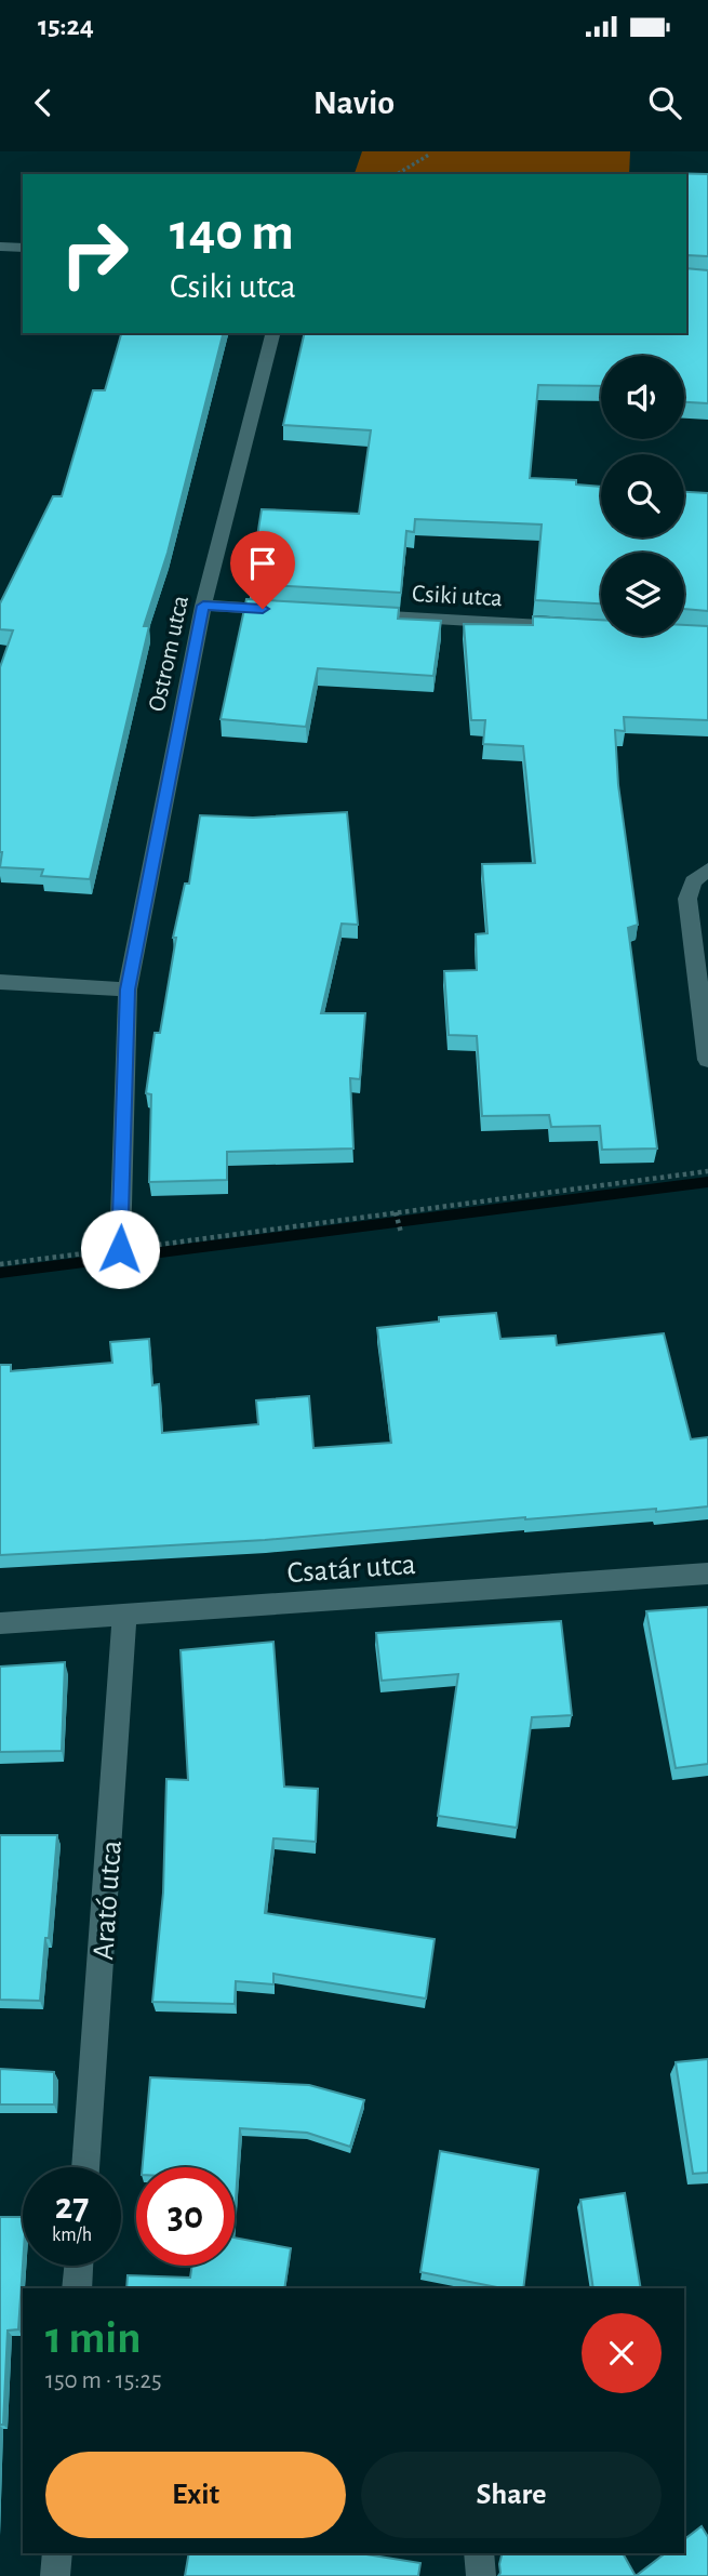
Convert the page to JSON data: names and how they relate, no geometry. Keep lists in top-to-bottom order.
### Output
{
  "streets": {
    "street": [
      "Csiki utca",
      "Ostrom utca",
      "Csatár utca",
      "Arató utca"
    ]
  },
  "crossings": [
    ["Csatár utca", "Arató utca"]
  ],
  "page": {
    "status": "15:24",
    "header": "Navio",
    "turn": ["140 m", "Csiki utca"],
    "speed": "27 km/h",
    "limit": "30",
    "heading": ["1 min", "150 m · 15:25"],
    "buttons": ["Exit", "Share"]
  }
}
